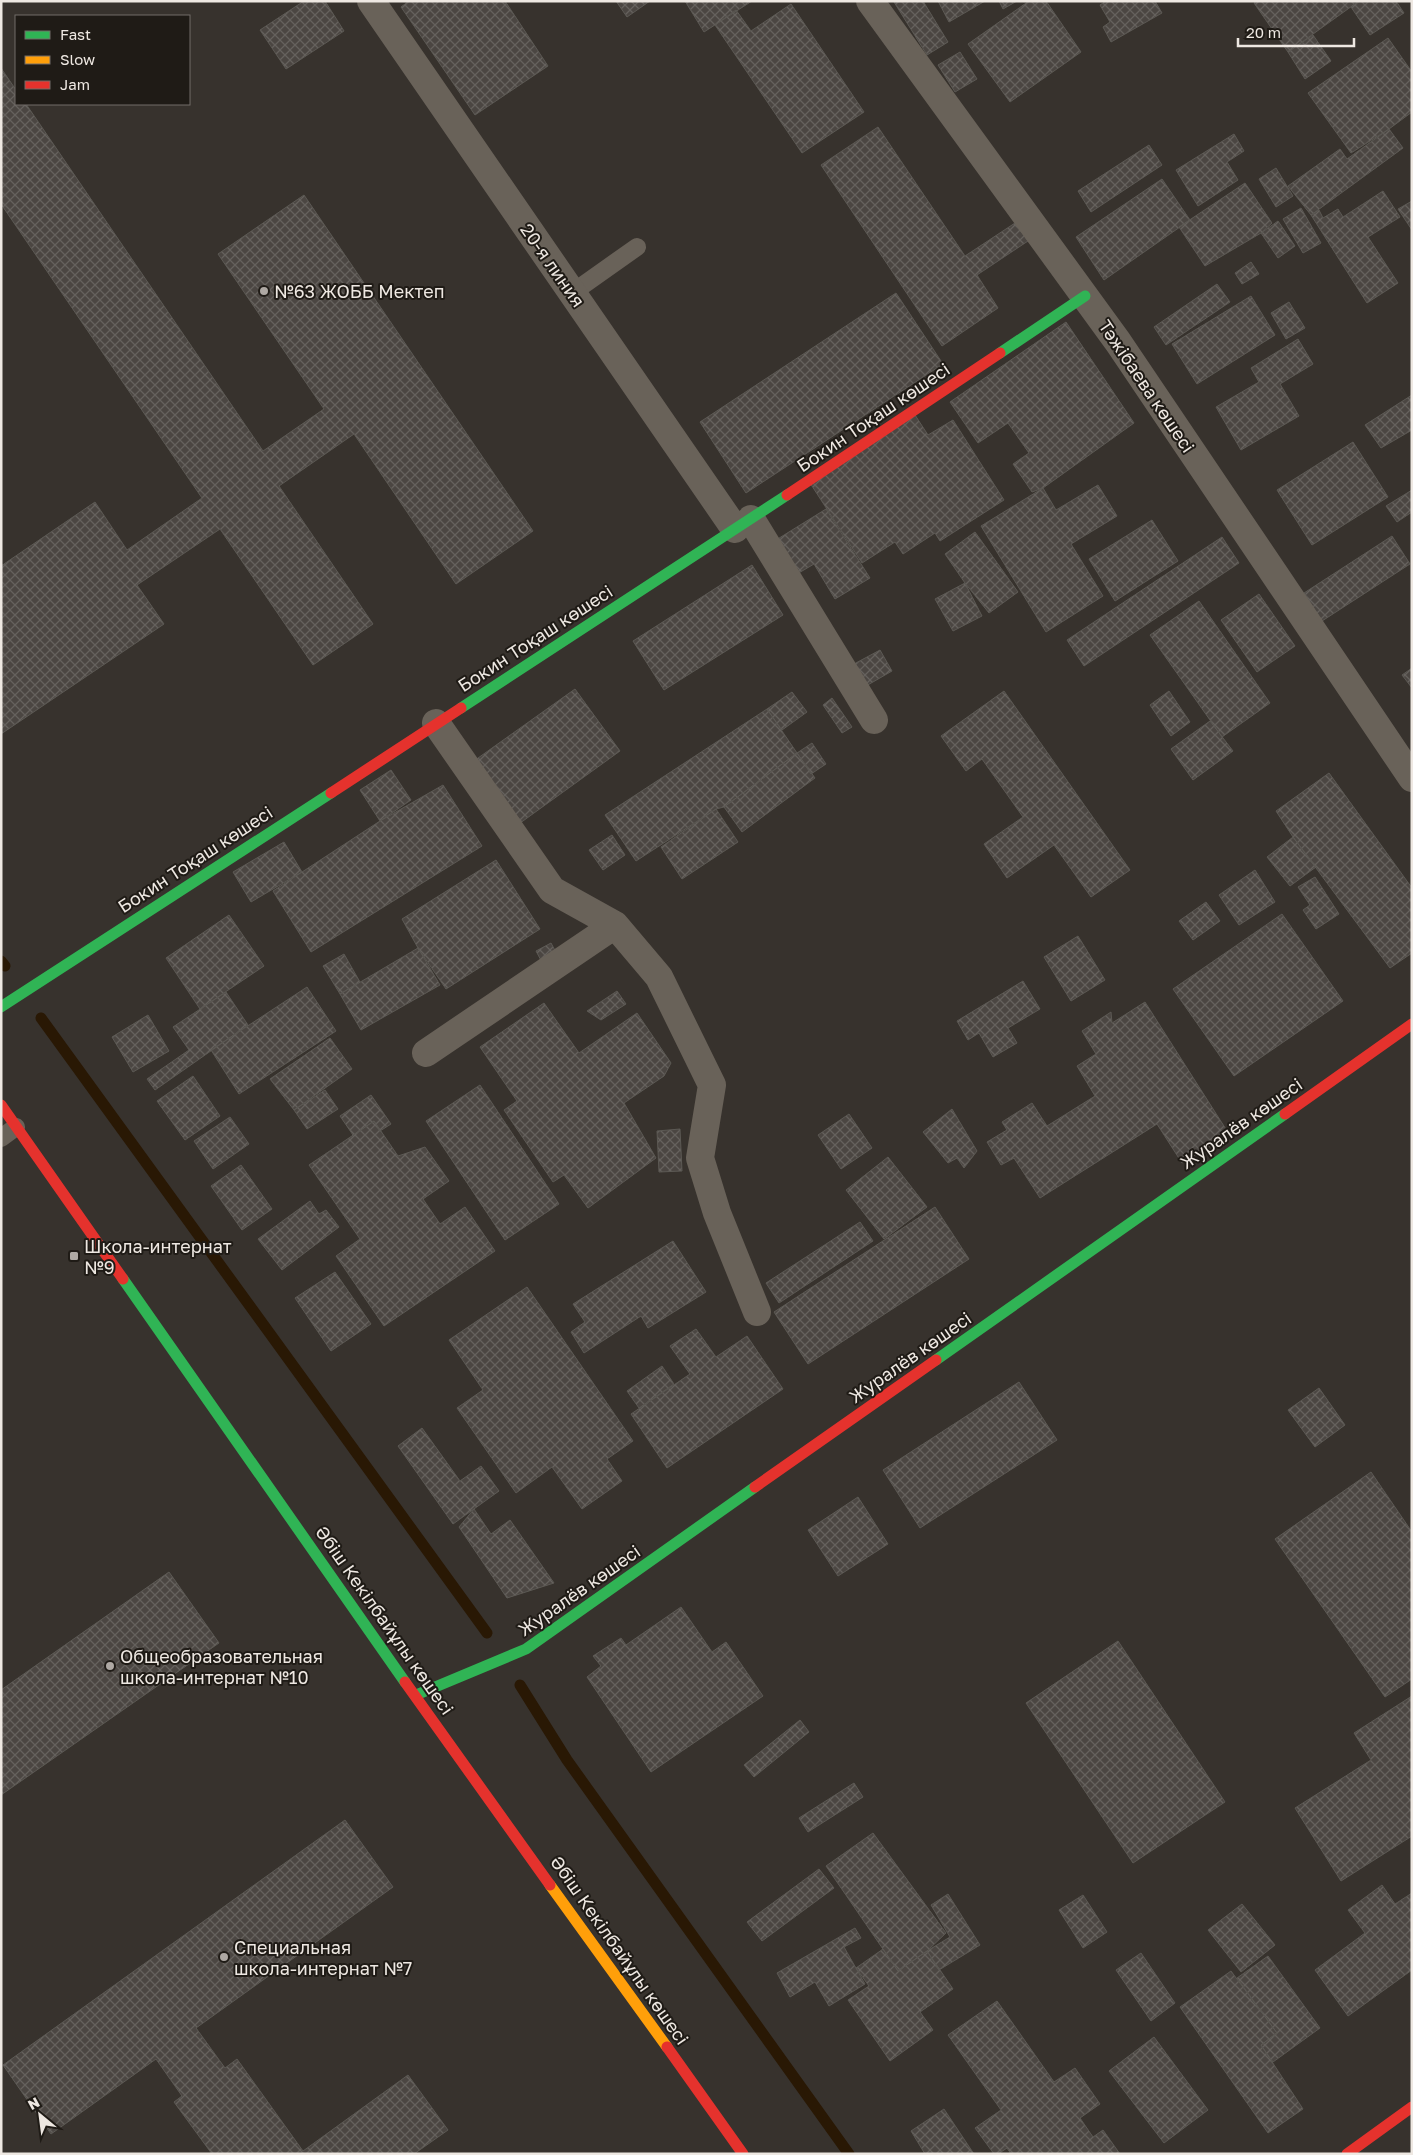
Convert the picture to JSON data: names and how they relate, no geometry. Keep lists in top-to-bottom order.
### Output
{
  "streets": {
    "street": [
      "20-я линия",
      "Тәжібаева көшесі",
      "Бокин Тоқаш көшесі",
      "Журалёв көшесі",
      "Әбіш Кекілбайұлы көшесі"
    ]
  },
  "crossings": [
    ["20-я линия", "Бокин Тоқаш көшесі"],
    ["Тәжібаева көшесі", "Бокин Тоқаш көшесі"],
    ["Журалёв көшесі", "Әбіш Кекілбайұлы көшесі"]
  ],
  "places": {
    "other": ["№63 ЖОББ Мектеп", "Общеобразовательная школа-интернат №10", "Специальная школа-интернат №7"],
    "transit": ["Школа-интернат №9"]
  },
  "legend": ["Fast", "Slow", "Jam"],
  "scale_bar": "20 m",
  "north": "top left"
}
